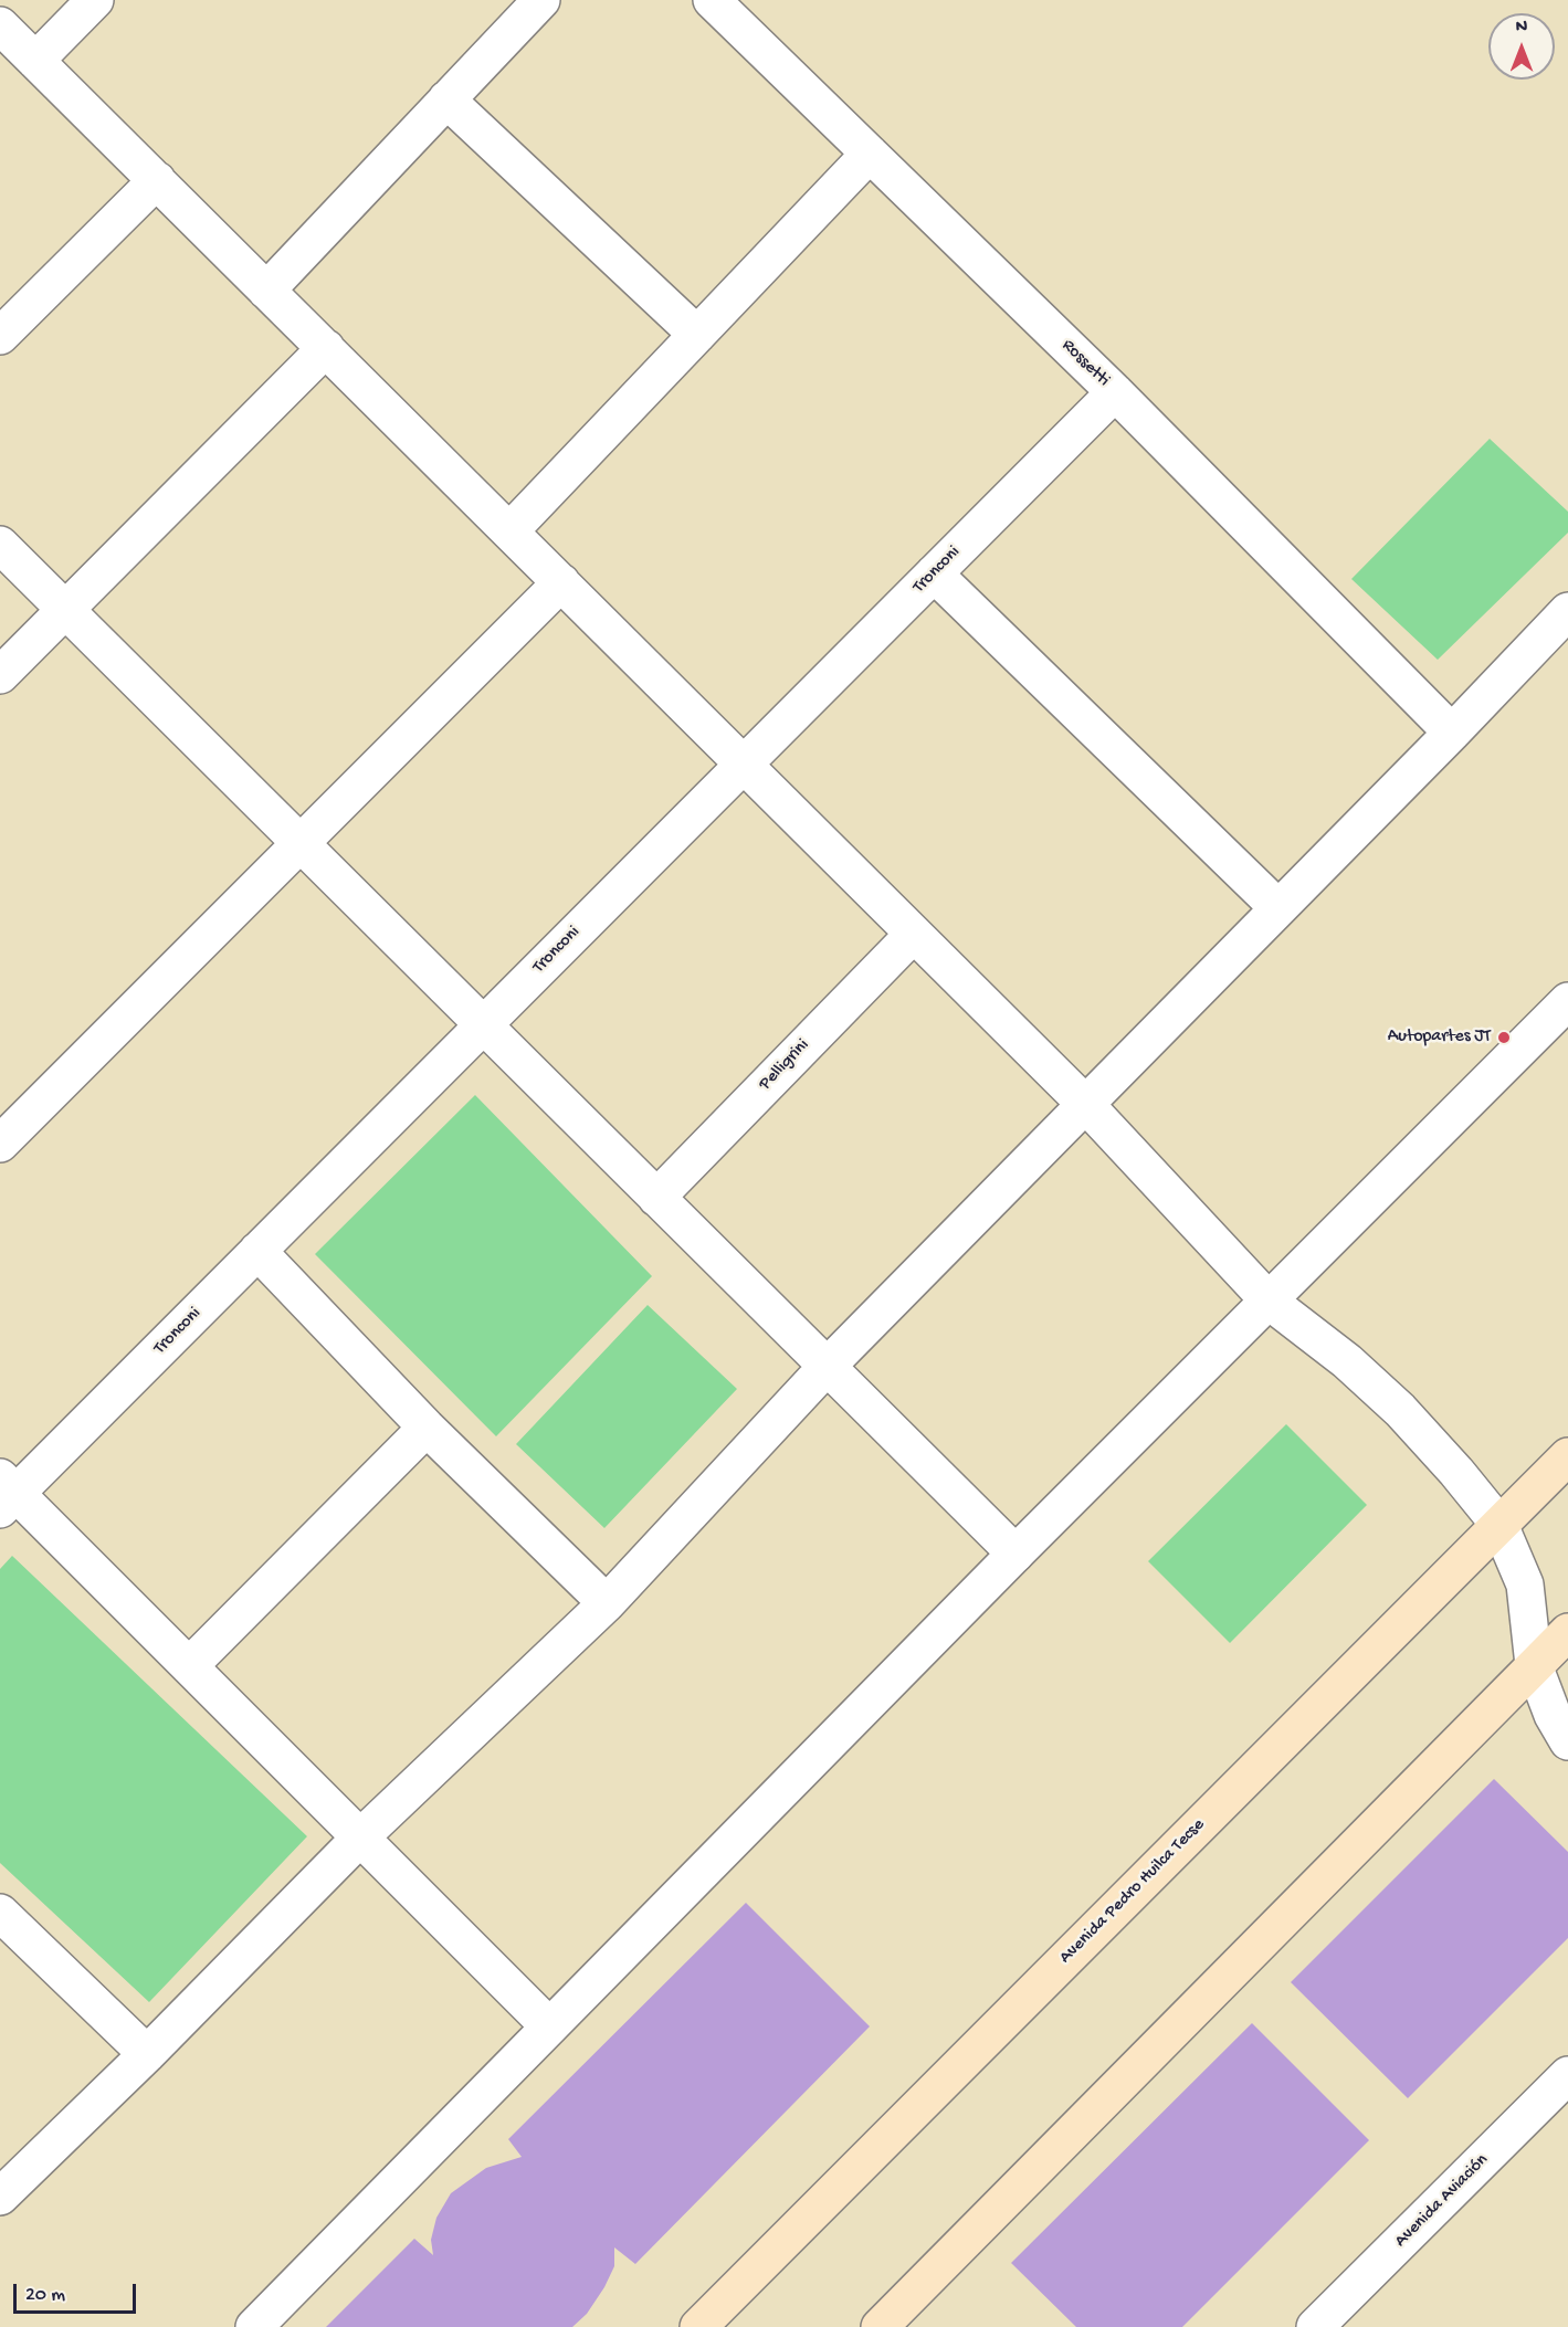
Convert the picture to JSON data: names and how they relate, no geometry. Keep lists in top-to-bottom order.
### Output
{
  "streets": {
    "main road": ["Avenida Pedro Huilca Tecse"],
    "street": [
      "Rossetti",
      "Tronconi",
      "Pelligrini",
      "Avenida Aviación"
    ]
  },
  "crossings": [
    ["Rossetti", "Tronconi"]
  ],
  "places": ["Autopartes JT"],
  "scale_bar": "20 m",
  "north": "top"
}
